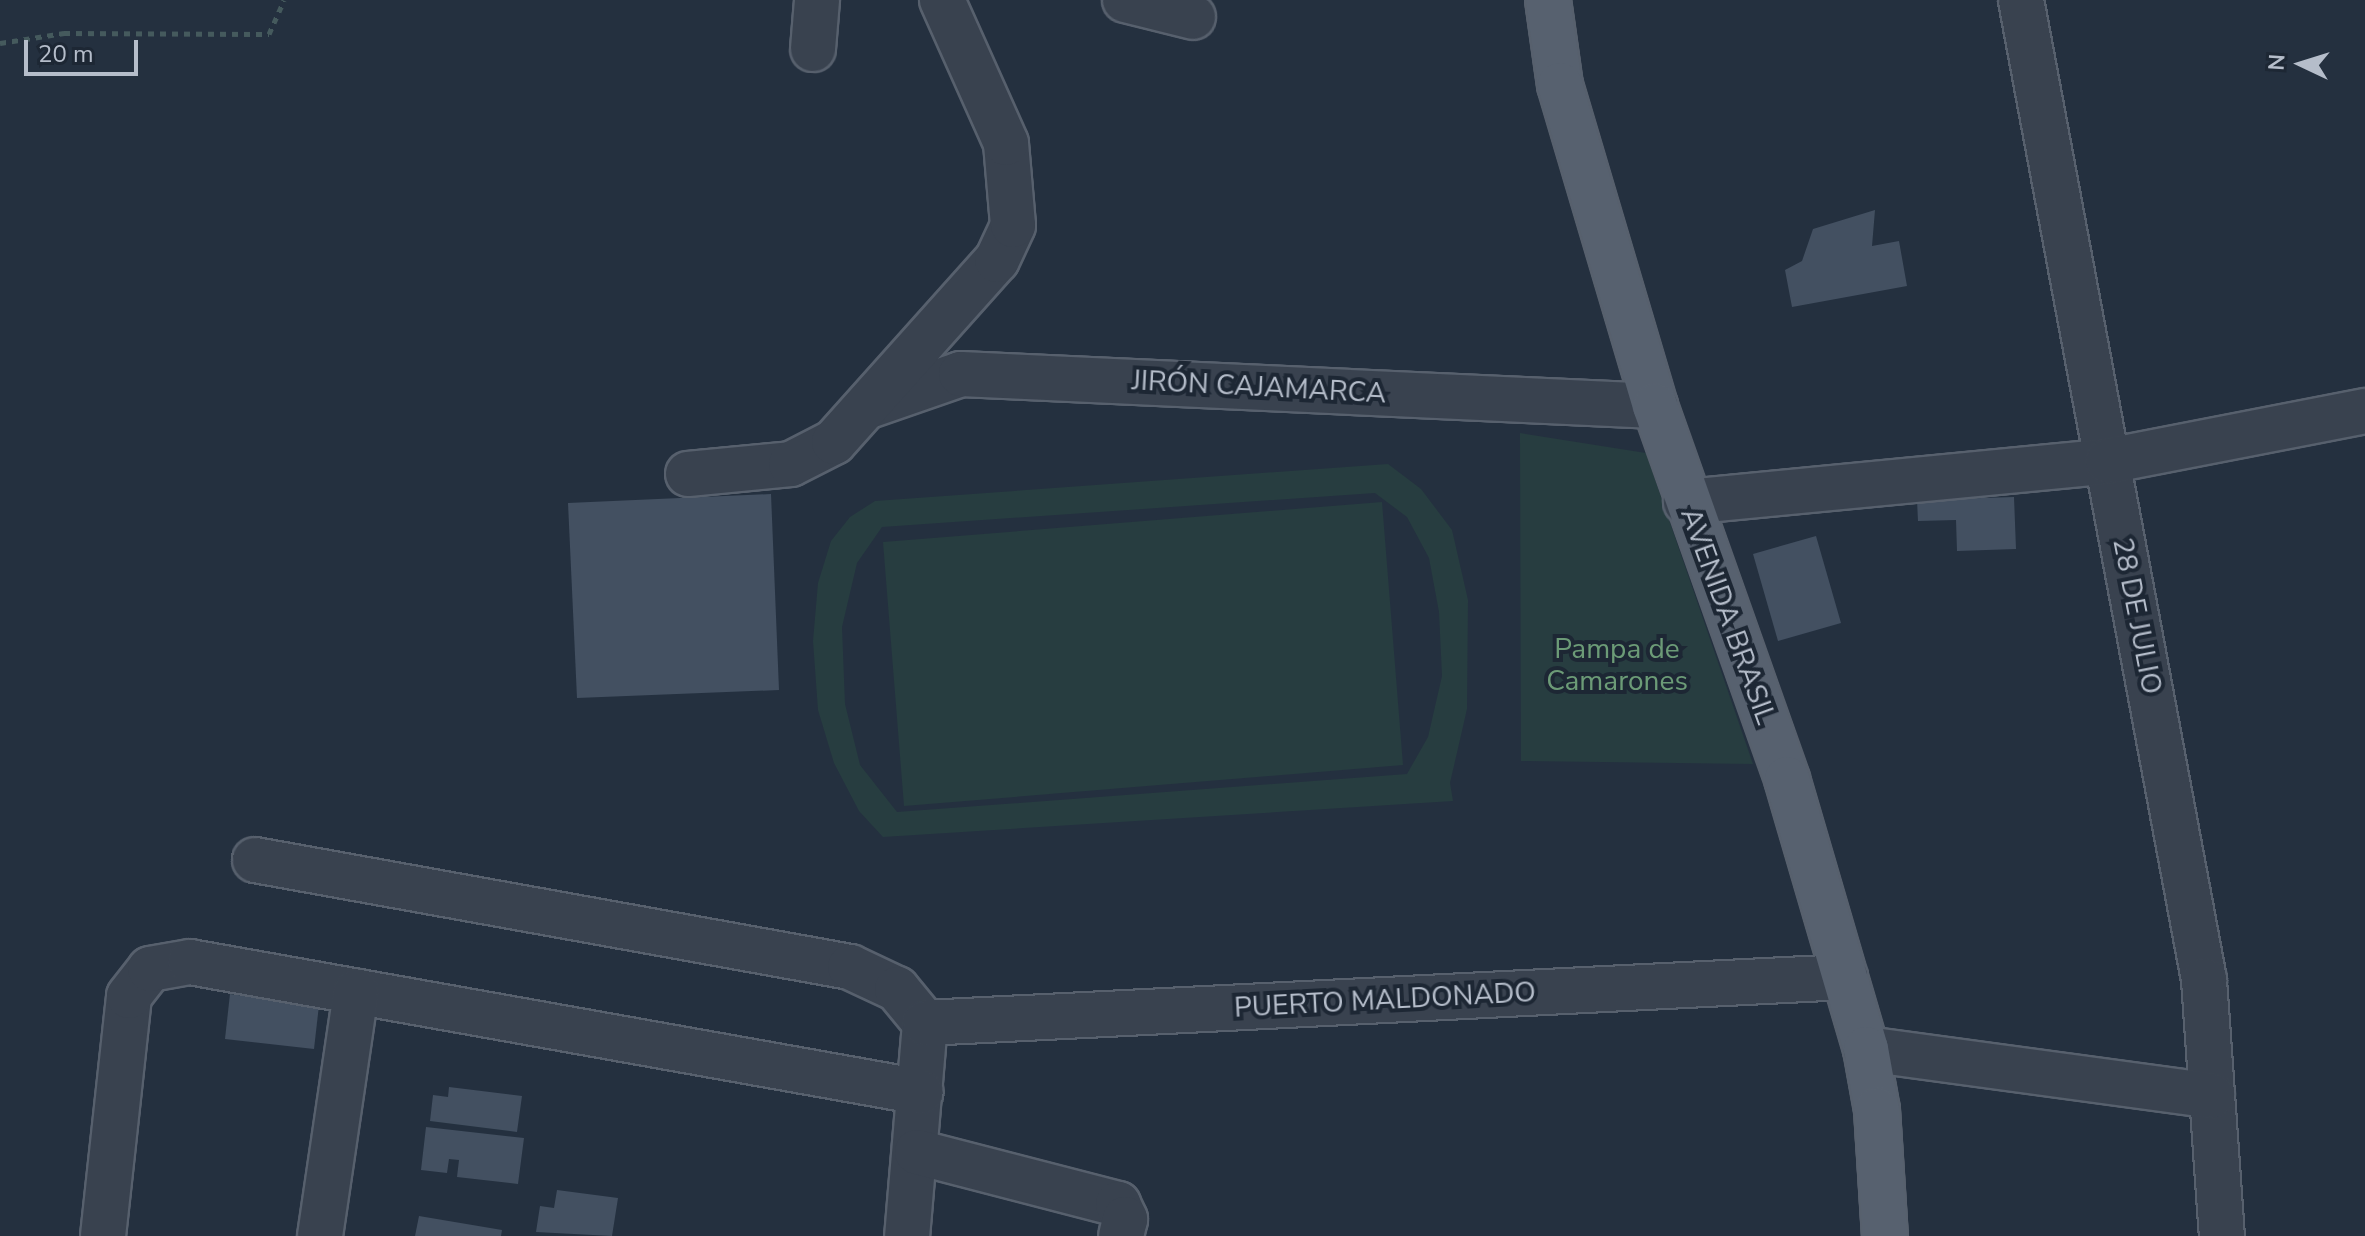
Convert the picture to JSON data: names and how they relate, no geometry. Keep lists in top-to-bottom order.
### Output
{
  "streets": {
    "main road": ["AVENIDA BRASIL"],
    "street": ["JIRÓN CAJAMARCA", "28 DE JULIO", "PUERTO MALDONADO"]
  },
  "crossings": [
    ["JIRÓN CAJAMARCA", "AVENIDA BRASIL"],
    ["AVENIDA BRASIL", "PUERTO MALDONADO"]
  ],
  "parks": ["Pampa de Camarones"],
  "scale_bar": "20 m",
  "north": "left"
}
